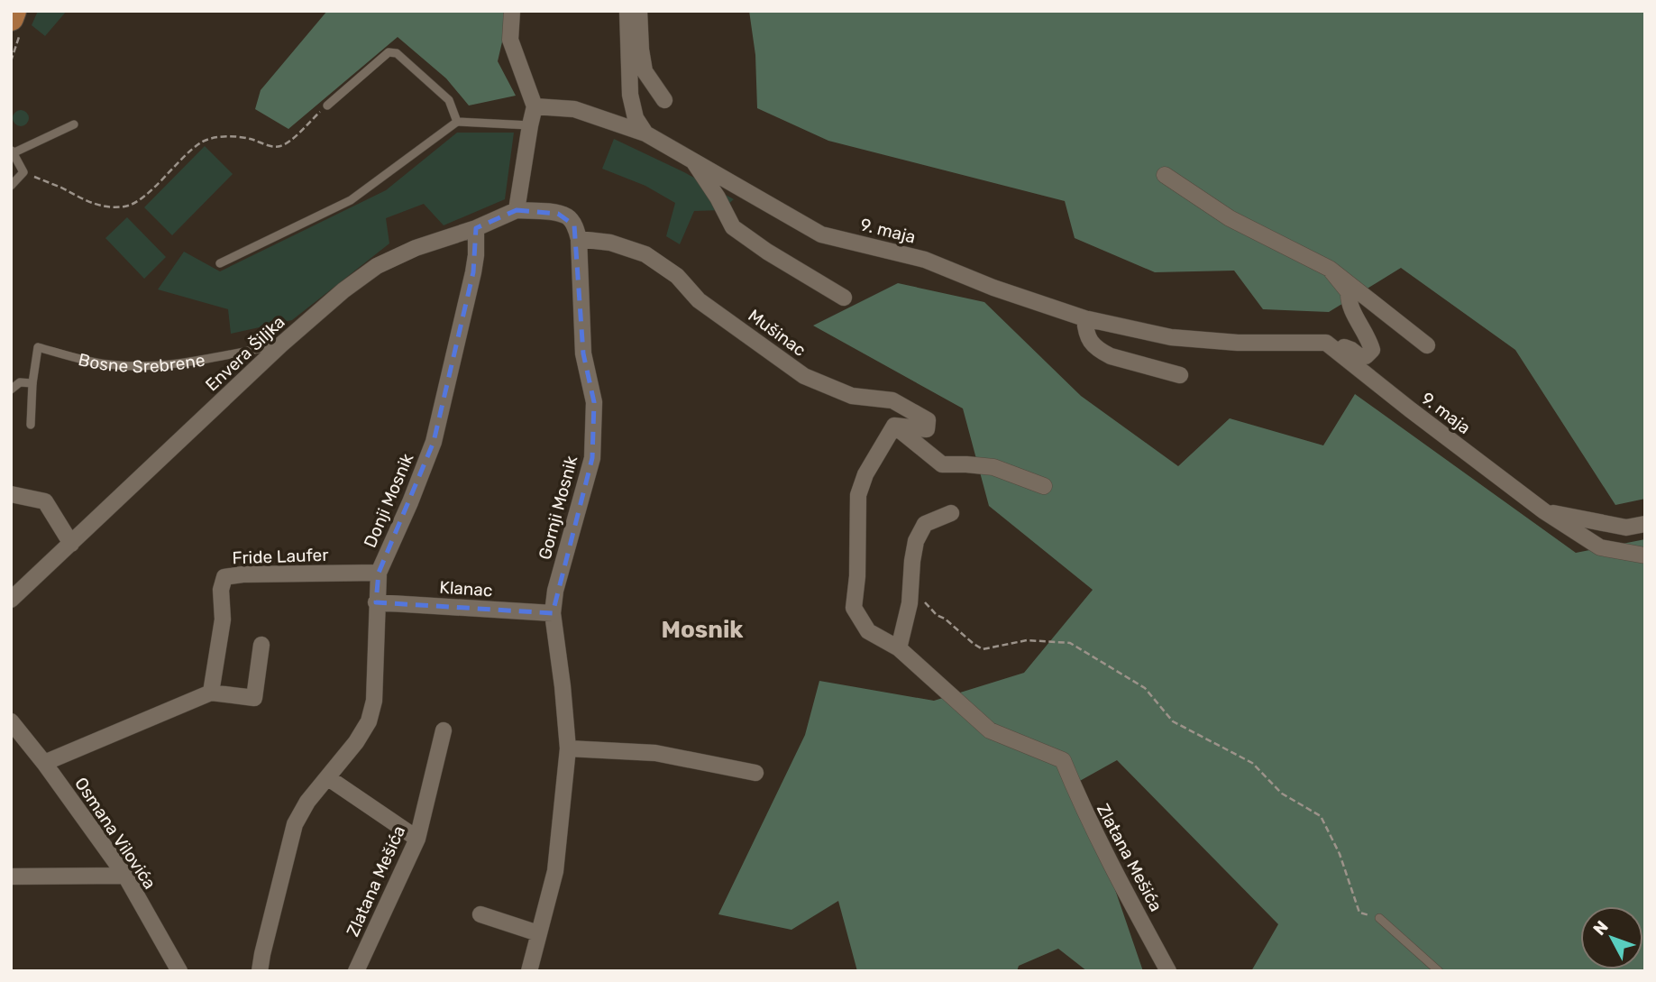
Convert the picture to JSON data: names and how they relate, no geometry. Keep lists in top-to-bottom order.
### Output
{
  "streets": {
    "street": [
      "9. maja",
      "Mušinac",
      "Envera Šiljka",
      "Donji Mosnik",
      "Gornji Mosnik",
      "Fride Laufer",
      "Klanac",
      "Osmana Vilovića",
      "Zlatana Mešića"
    ],
    "lane": ["Bosne Srebrene"]
  },
  "crossings": [
    ["Mušinac", "Gornji Mosnik"],
    ["Envera Šiljka", "Bosne Srebrene"],
    ["Envera Šiljka", "Donji Mosnik"],
    ["Donji Mosnik", "Fride Laufer"],
    ["Donji Mosnik", "Klanac"],
    ["Gornji Mosnik", "Klanac"]
  ],
  "districts": ["Mosnik"],
  "north": "top left"
}
